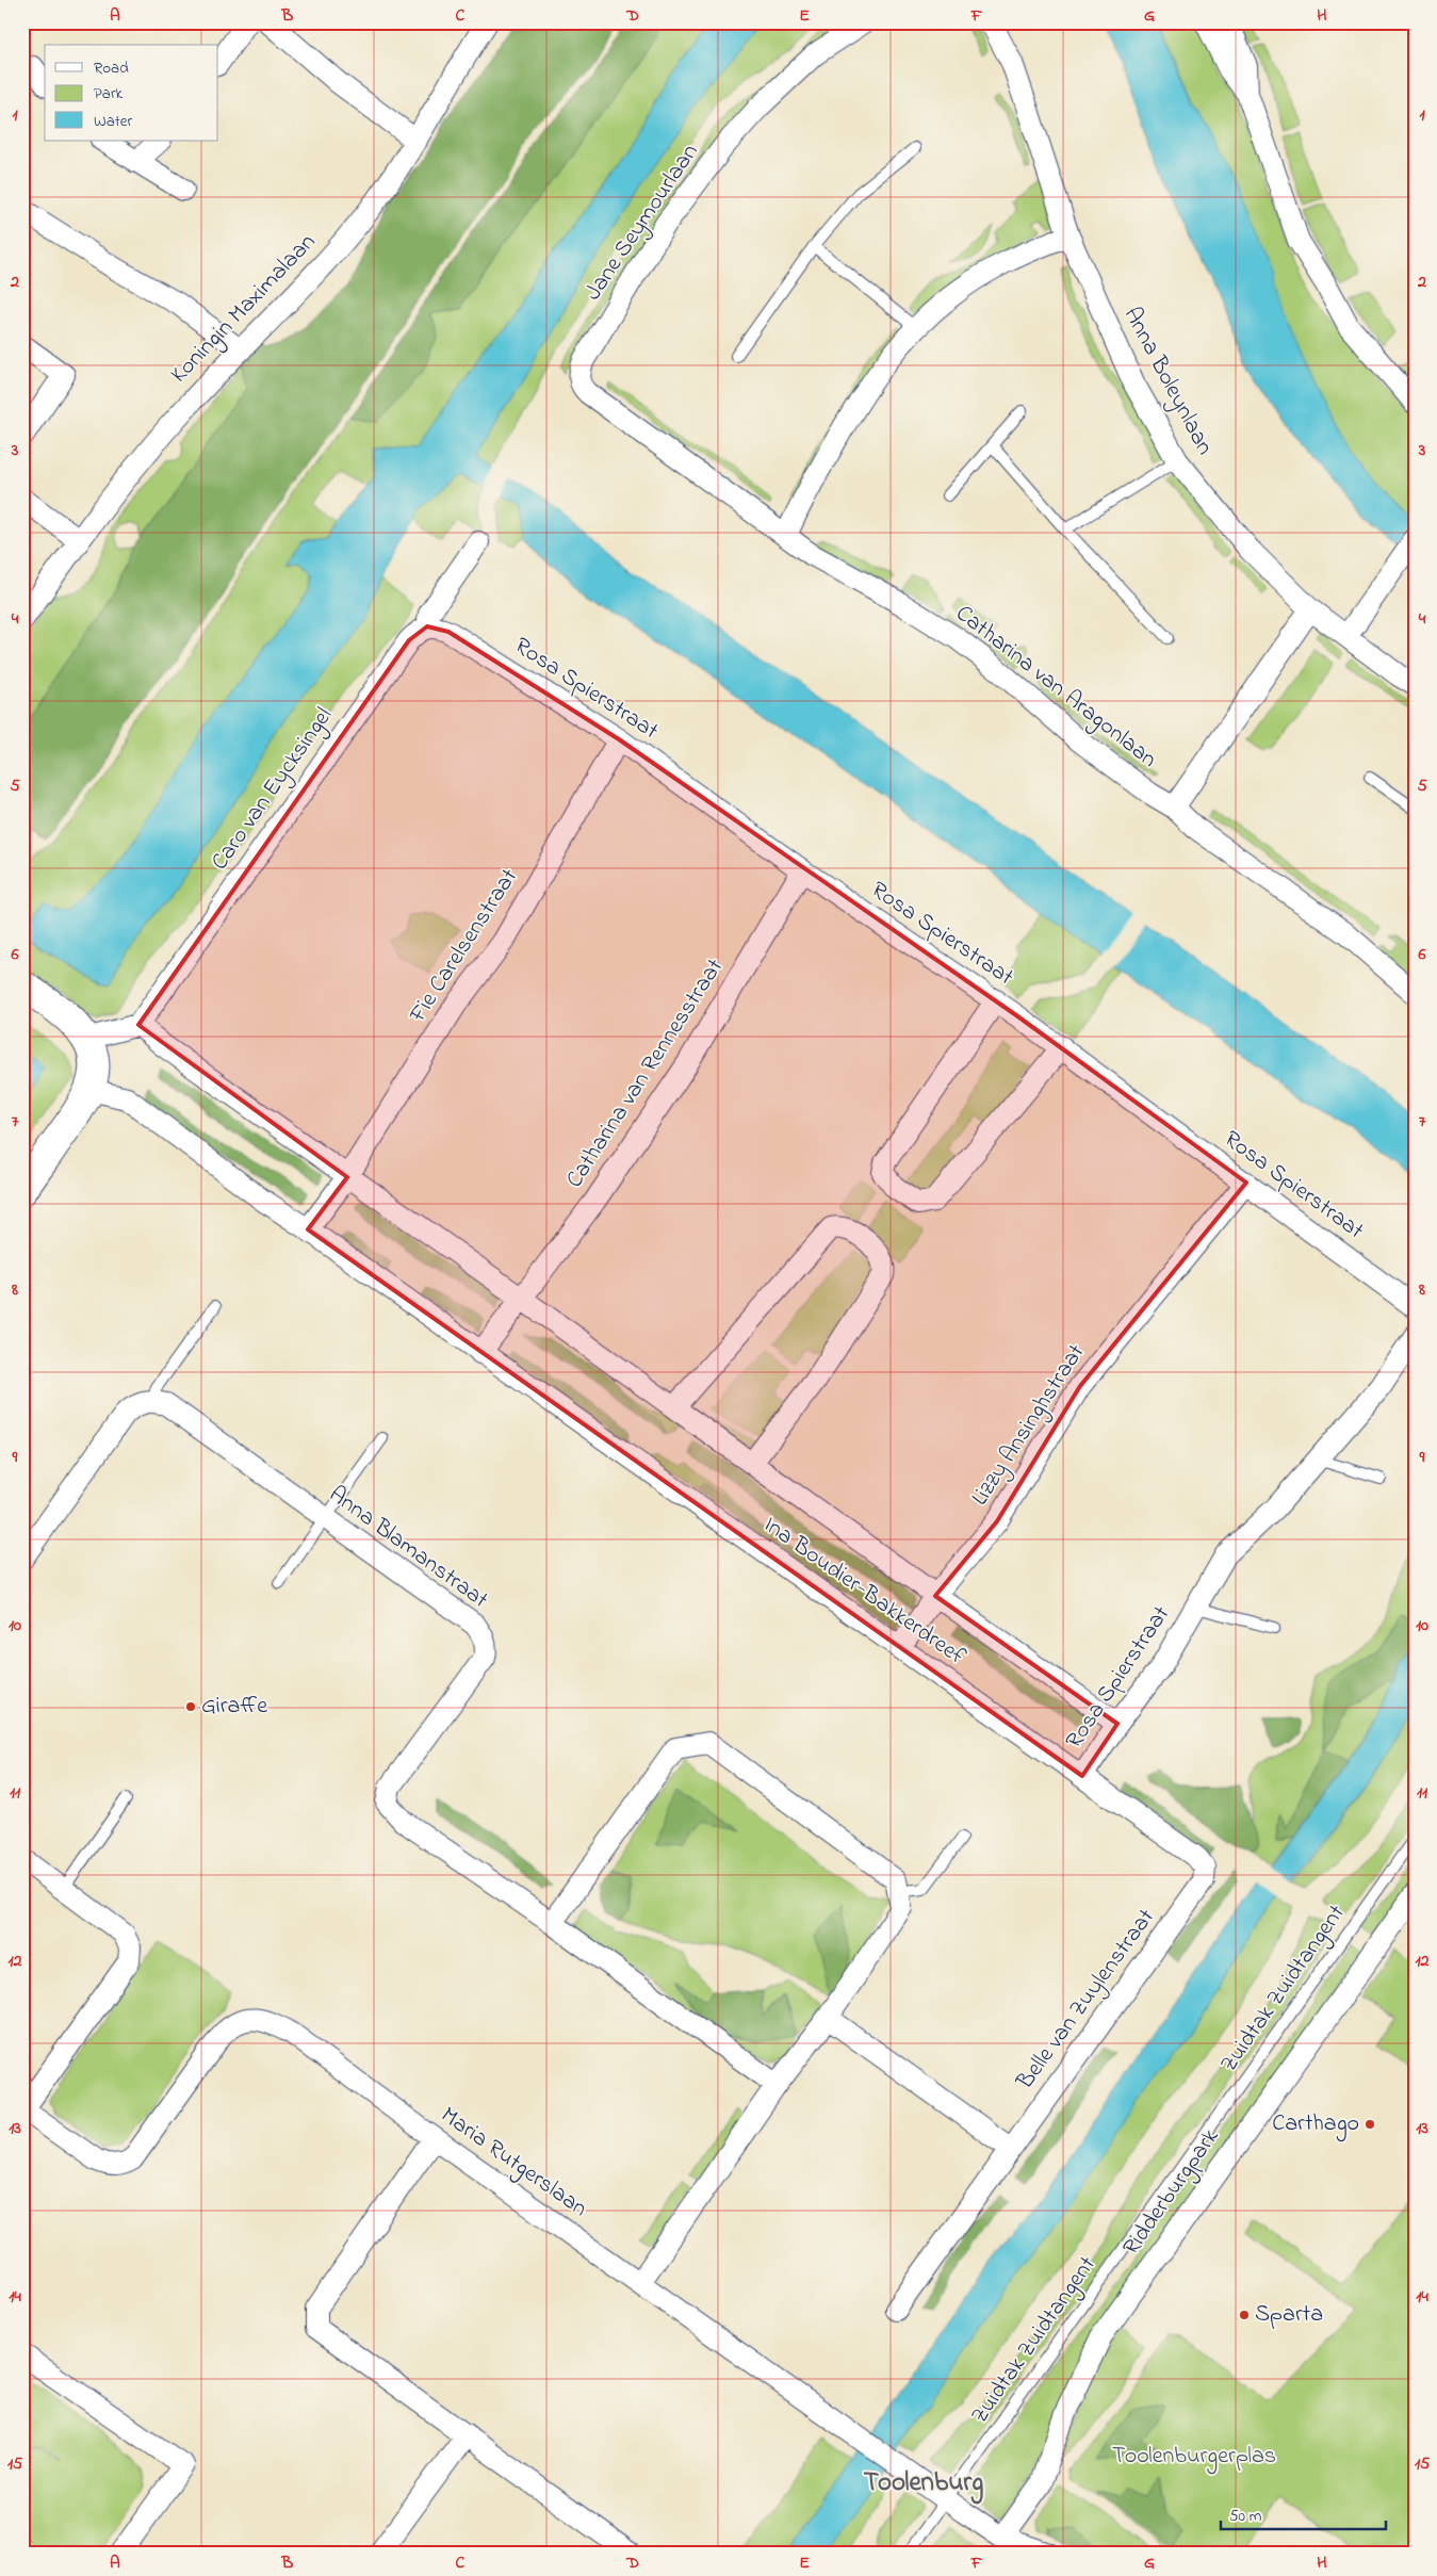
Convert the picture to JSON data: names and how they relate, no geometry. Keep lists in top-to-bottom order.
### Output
{
  "streets": {
    "street": [
      "Jane Seymourlaan",
      "Koningin Maximalaan",
      "Anna Boleynlaan",
      "Catharina van Aragonlaan",
      "Rosa Spierstraat",
      "Caro van Eycksingel",
      "Fie Carelsenstraat",
      "Catharina van Rennesstraat",
      "Lizzy Ansinghstraat",
      "Anna Blamanstraat",
      "Ina Boudier-Bakkerdreef",
      "Belle van Zuylenstraat",
      "Maria Rutgerslaan",
      "Ridderburgpark"
    ],
    "lane": ["Zuidtak Zuidtangent"]
  },
  "crossings": [
    ["Jane Seymourlaan", "Catharina van Aragonlaan"],
    ["Rosa Spierstraat", "Caro van Eycksingel"],
    ["Rosa Spierstraat", "Fie Carelsenstraat"],
    ["Rosa Spierstraat", "Catharina van Rennesstraat"],
    ["Rosa Spierstraat", "Lizzy Ansinghstraat"],
    ["Rosa Spierstraat", "Ina Boudier-Bakkerdreef"],
    ["Caro van Eycksingel", "Ina Boudier-Bakkerdreef"],
    ["Fie Carelsenstraat", "Ina Boudier-Bakkerdreef"],
    ["Catharina van Rennesstraat", "Ina Boudier-Bakkerdreef"],
    ["Lizzy Ansinghstraat", "Ina Boudier-Bakkerdreef"],
    ["Ina Boudier-Bakkerdreef", "Belle van Zuylenstraat"],
    ["Zuidtak Zuidtangent", "Maria Rutgerslaan"],
    ["Maria Rutgerslaan", "Ridderburgpark"]
  ],
  "districts": ["Toolenburg"],
  "parks": ["Toolenburgerplas"],
  "places": ["Giraffe", "Carthago", "Sparta"],
  "legend": ["Road", "Park", "Water"],
  "scale_bar": "50 m",
  "grid": {
    "columns": [
      "A",
      "B",
      "C",
      "D",
      "E",
      "F",
      "G",
      "H"
    ],
    "rows": [
      "1",
      "2",
      "3",
      "4",
      "5",
      "6",
      "7",
      "8",
      "9",
      "10",
      "11",
      "12",
      "13",
      "14",
      "15"
    ]
  }
}
